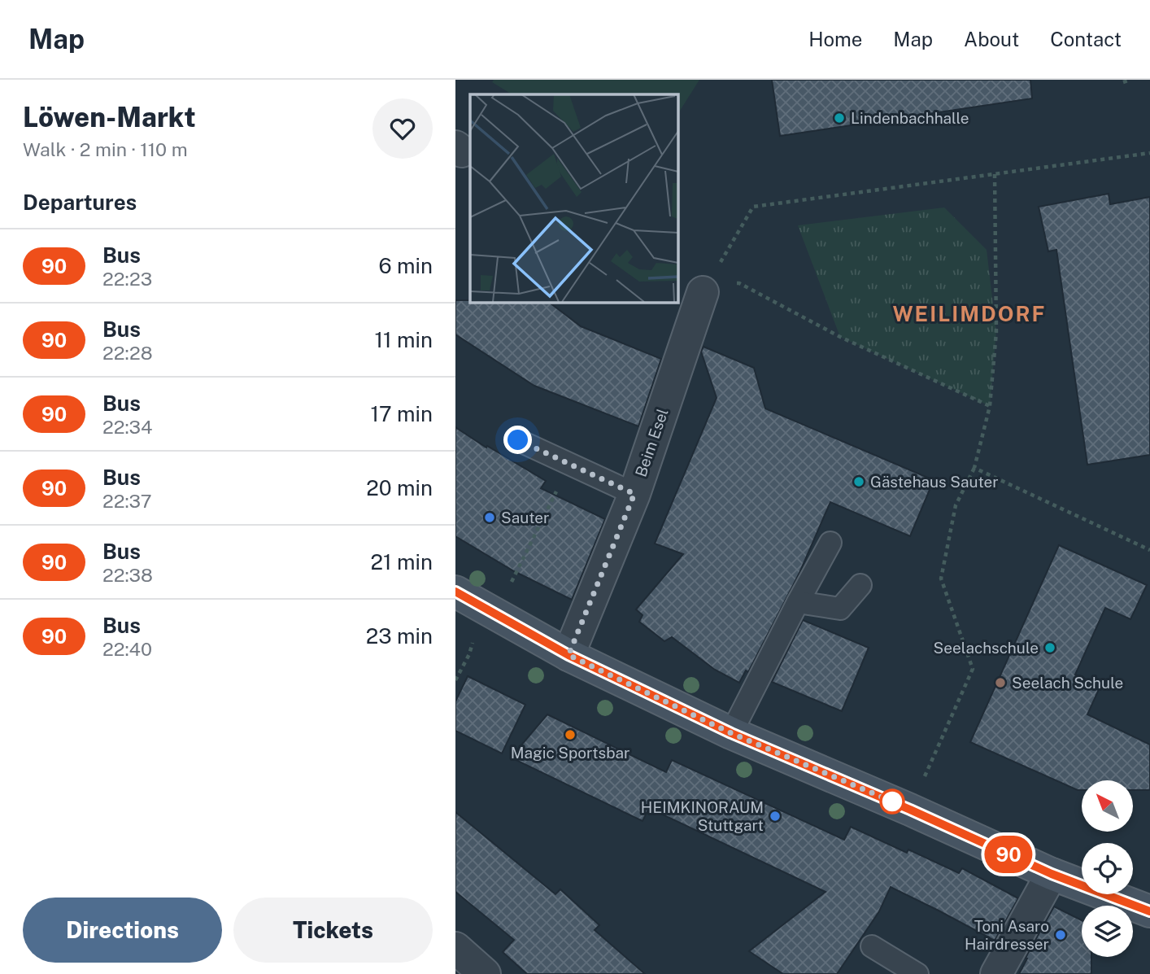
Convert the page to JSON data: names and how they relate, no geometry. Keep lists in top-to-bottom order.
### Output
{
  "streets": {
    "street": ["Beim Esel"]
  },
  "districts": ["WEILIMDORF"],
  "places": [
    "Lindenbachhalle",
    "Gästehaus Sauter",
    "Sauter",
    "Seelachschule",
    "Seelach Schule",
    "Magic Sportsbar",
    "HEIMKINORAUM Stuttgart",
    "Toni Asaro Hairdresser"
  ],
  "lines": ["bus line 90"],
  "north": "top left",
  "page": {
    "header": "Map",
    "nav": [
      "Home",
      "Map",
      "About",
      "Contact"
    ],
    "heading": [
      ["Löwen-Markt", "Walk · 2 min · 110 m"],
      "Departures"
    ],
    "on_map": "90",
    "list": [
      {
        "mark": "90",
        "name": "Bus",
        "note": "22:23",
        "value": "6 min"
      },
      {
        "mark": "90",
        "name": "Bus",
        "note": "22:28",
        "value": "11 min"
      },
      {
        "mark": "90",
        "name": "Bus",
        "note": "22:34",
        "value": "17 min"
      },
      {
        "mark": "90",
        "name": "Bus",
        "note": "22:37",
        "value": "20 min"
      },
      {
        "mark": "90",
        "name": "Bus",
        "note": "22:38",
        "value": "21 min"
      },
      {
        "mark": "90",
        "name": "Bus",
        "note": "22:40",
        "value": "23 min"
      }
    ],
    "buttons": ["Directions", "Tickets"]
  }
}
